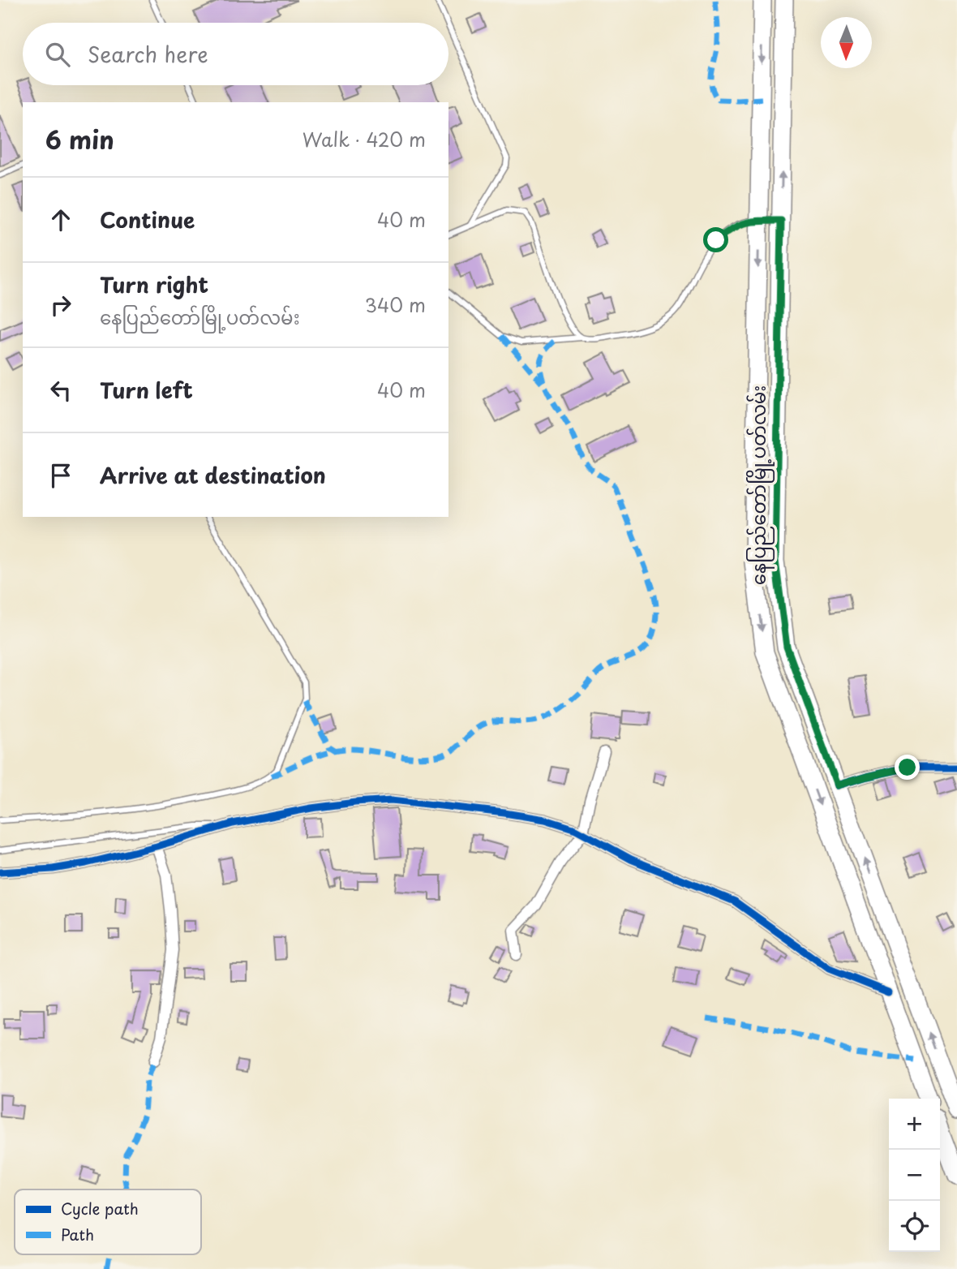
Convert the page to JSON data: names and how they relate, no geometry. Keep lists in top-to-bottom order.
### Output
{
  "streets": {
    "main road": ["နေပြည်တော်မြို့ပတ်လမ်း"]
  },
  "legend": ["Cycle path", "Path"],
  "north": "bottom",
  "page": {
    "search": "Search here",
    "heading": ["6 min", "Walk · 420 m"],
    "list": [
      ["Continue", "40 m"],
      ["Turn right", "နေပြည်တော်မြို့ပတ်လမ်း", "340 m"],
      ["Turn left", "40 m"],
      "Arrive at destination"
    ],
    "map_buttons": ["+", "−"]
  }
}
